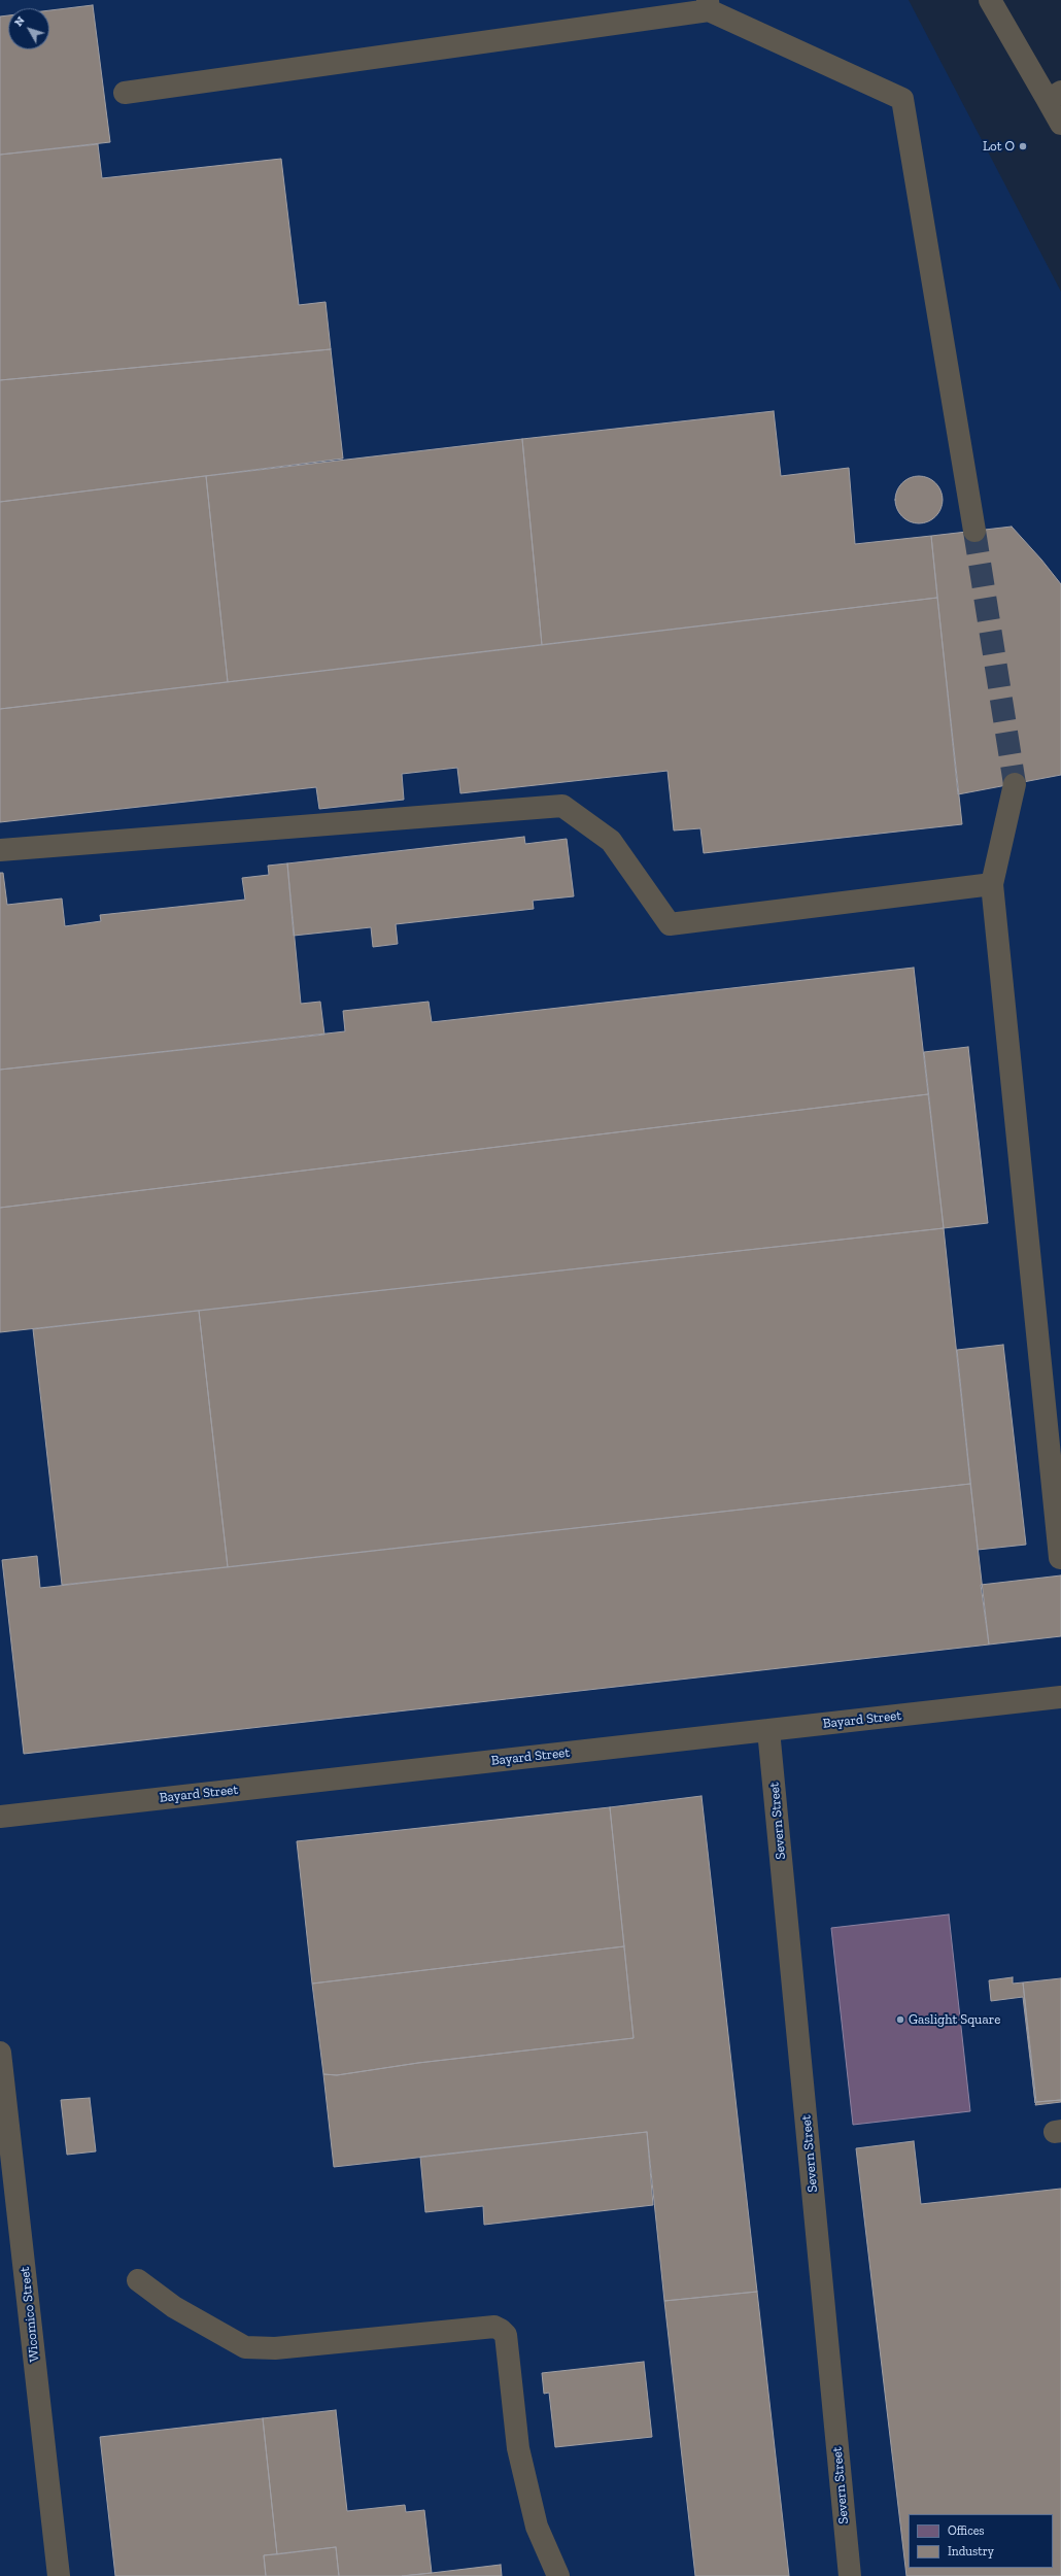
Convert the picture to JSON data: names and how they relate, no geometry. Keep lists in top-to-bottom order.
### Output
{
  "streets": {
    "street": ["Bayard Street", "Severn Street", "Wicomico Street"]
  },
  "crossings": [
    ["Bayard Street", "Severn Street"]
  ],
  "places": ["Lot O", "Gaslight Square"],
  "legend": ["Offices", "Industry"],
  "north": "top left"
}
